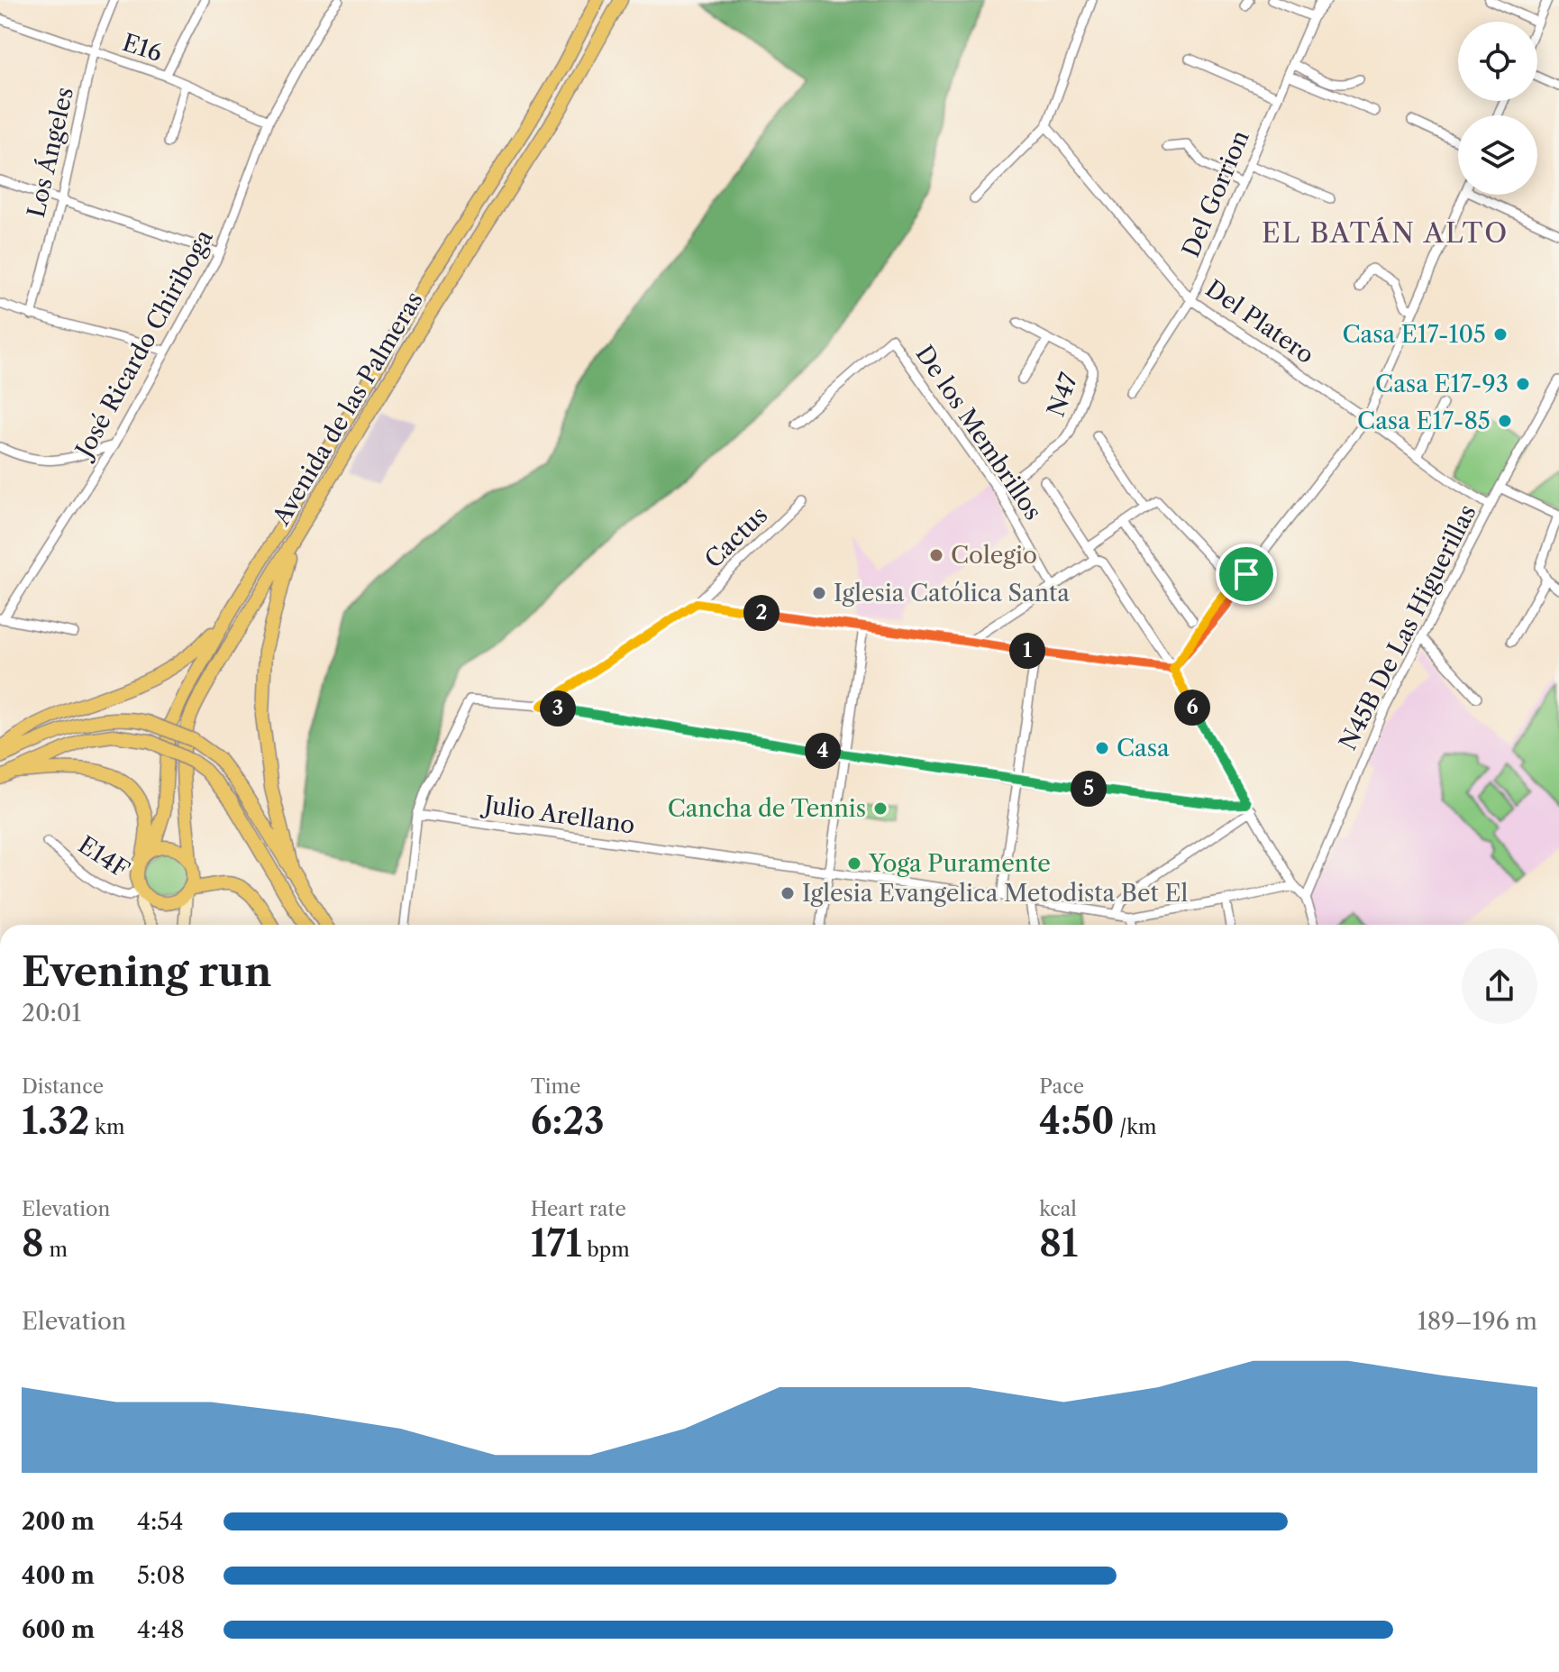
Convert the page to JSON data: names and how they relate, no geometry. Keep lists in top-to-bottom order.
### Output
{
  "streets": {
    "main road": ["Avenida de las Palmeras"],
    "street": [
      "E16",
      "Los Ángeles",
      "Del Gorrion",
      "Del Platero",
      "José Ricardo Chiriboga",
      "N47",
      "De los Membrillos",
      "Cactus",
      "N45B De Las Higuerillas",
      "Julio Arellano",
      "E14F"
    ]
  },
  "crossings": [
    ["E16", "Los Ángeles"],
    ["E16", "José Ricardo Chiriboga"],
    ["Del Gorrion", "Del Platero"],
    ["Del Platero", "N45B De Las Higuerillas"],
    ["N47", "De los Membrillos"],
    ["Avenida de las Palmeras", "E14F"]
  ],
  "districts": ["EL BATÁN ALTO"],
  "places": [
    "Casa E17-105",
    "Casa E17-93",
    "Casa E17-85",
    "Colegio",
    "Iglesia Católica Santa",
    "Casa",
    "Cancha de Tennis",
    "Yoga Puramente",
    "Iglesia Evangelica Metodista Bet El"
  ],
  "page": {
    "pins": [
      "2",
      "1",
      "6",
      "3",
      "4",
      "5"
    ],
    "heading": ["Evening run", "20:01"],
    "stats": [
      ["Distance", "1.32 km"],
      ["Time", "6:23"],
      ["Pace", "4:50 /km"],
      ["Elevation", "8 m"],
      ["Heart rate", "171 bpm"],
      ["kcal", "81"]
    ],
    "chart": ["Elevation", "189–196 m"],
    "list": [
      {
        "name": "200 m",
        "note": "4:54"
      },
      {
        "name": "400 m",
        "note": "5:08"
      },
      {
        "name": "600 m",
        "note": "4:48"
      }
    ]
  }
}
